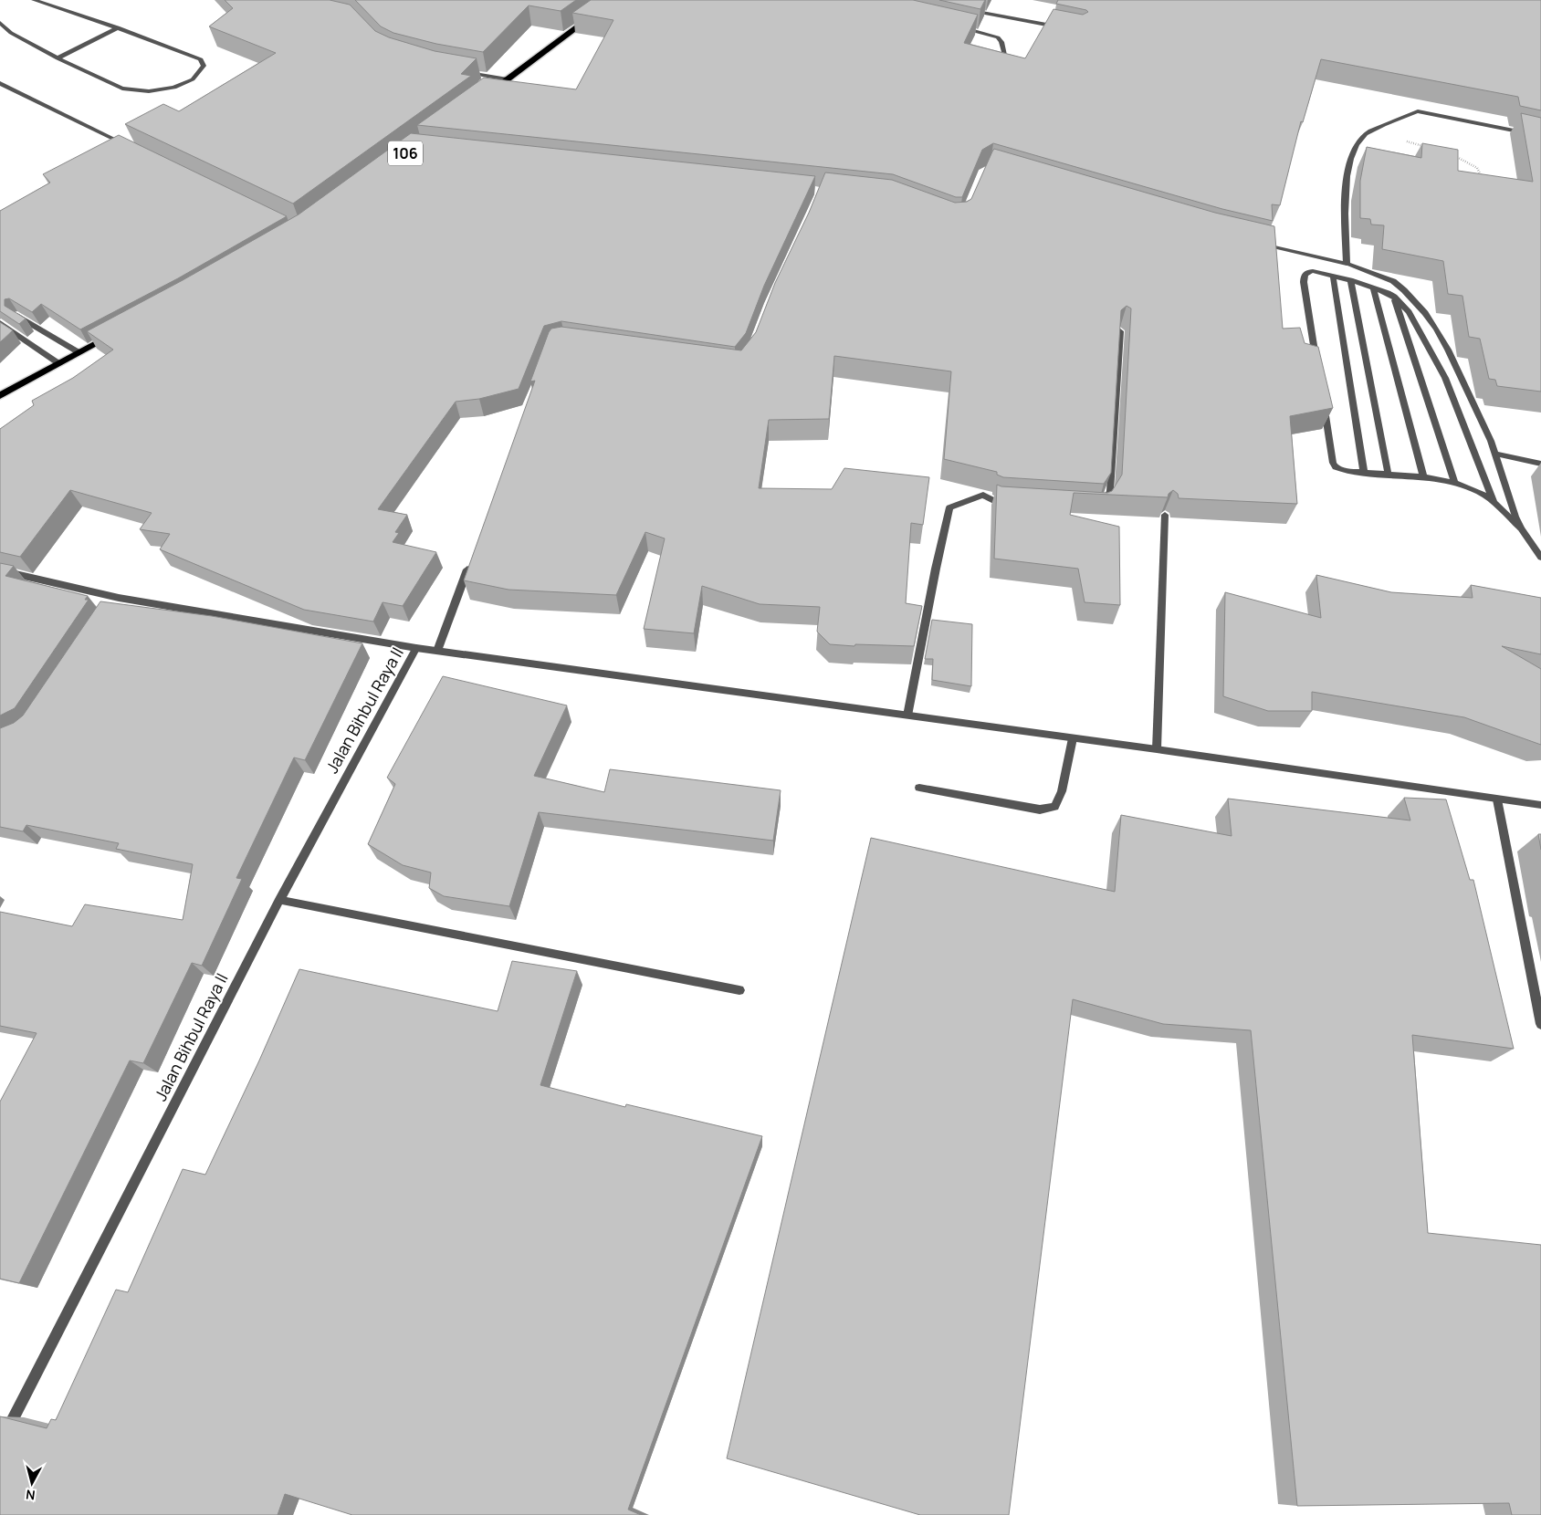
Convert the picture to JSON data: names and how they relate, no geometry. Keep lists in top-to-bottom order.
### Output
{
  "streets": {
    "street": ["Jalan Bihbul Raya II"]
  },
  "north": "bottom"
}
